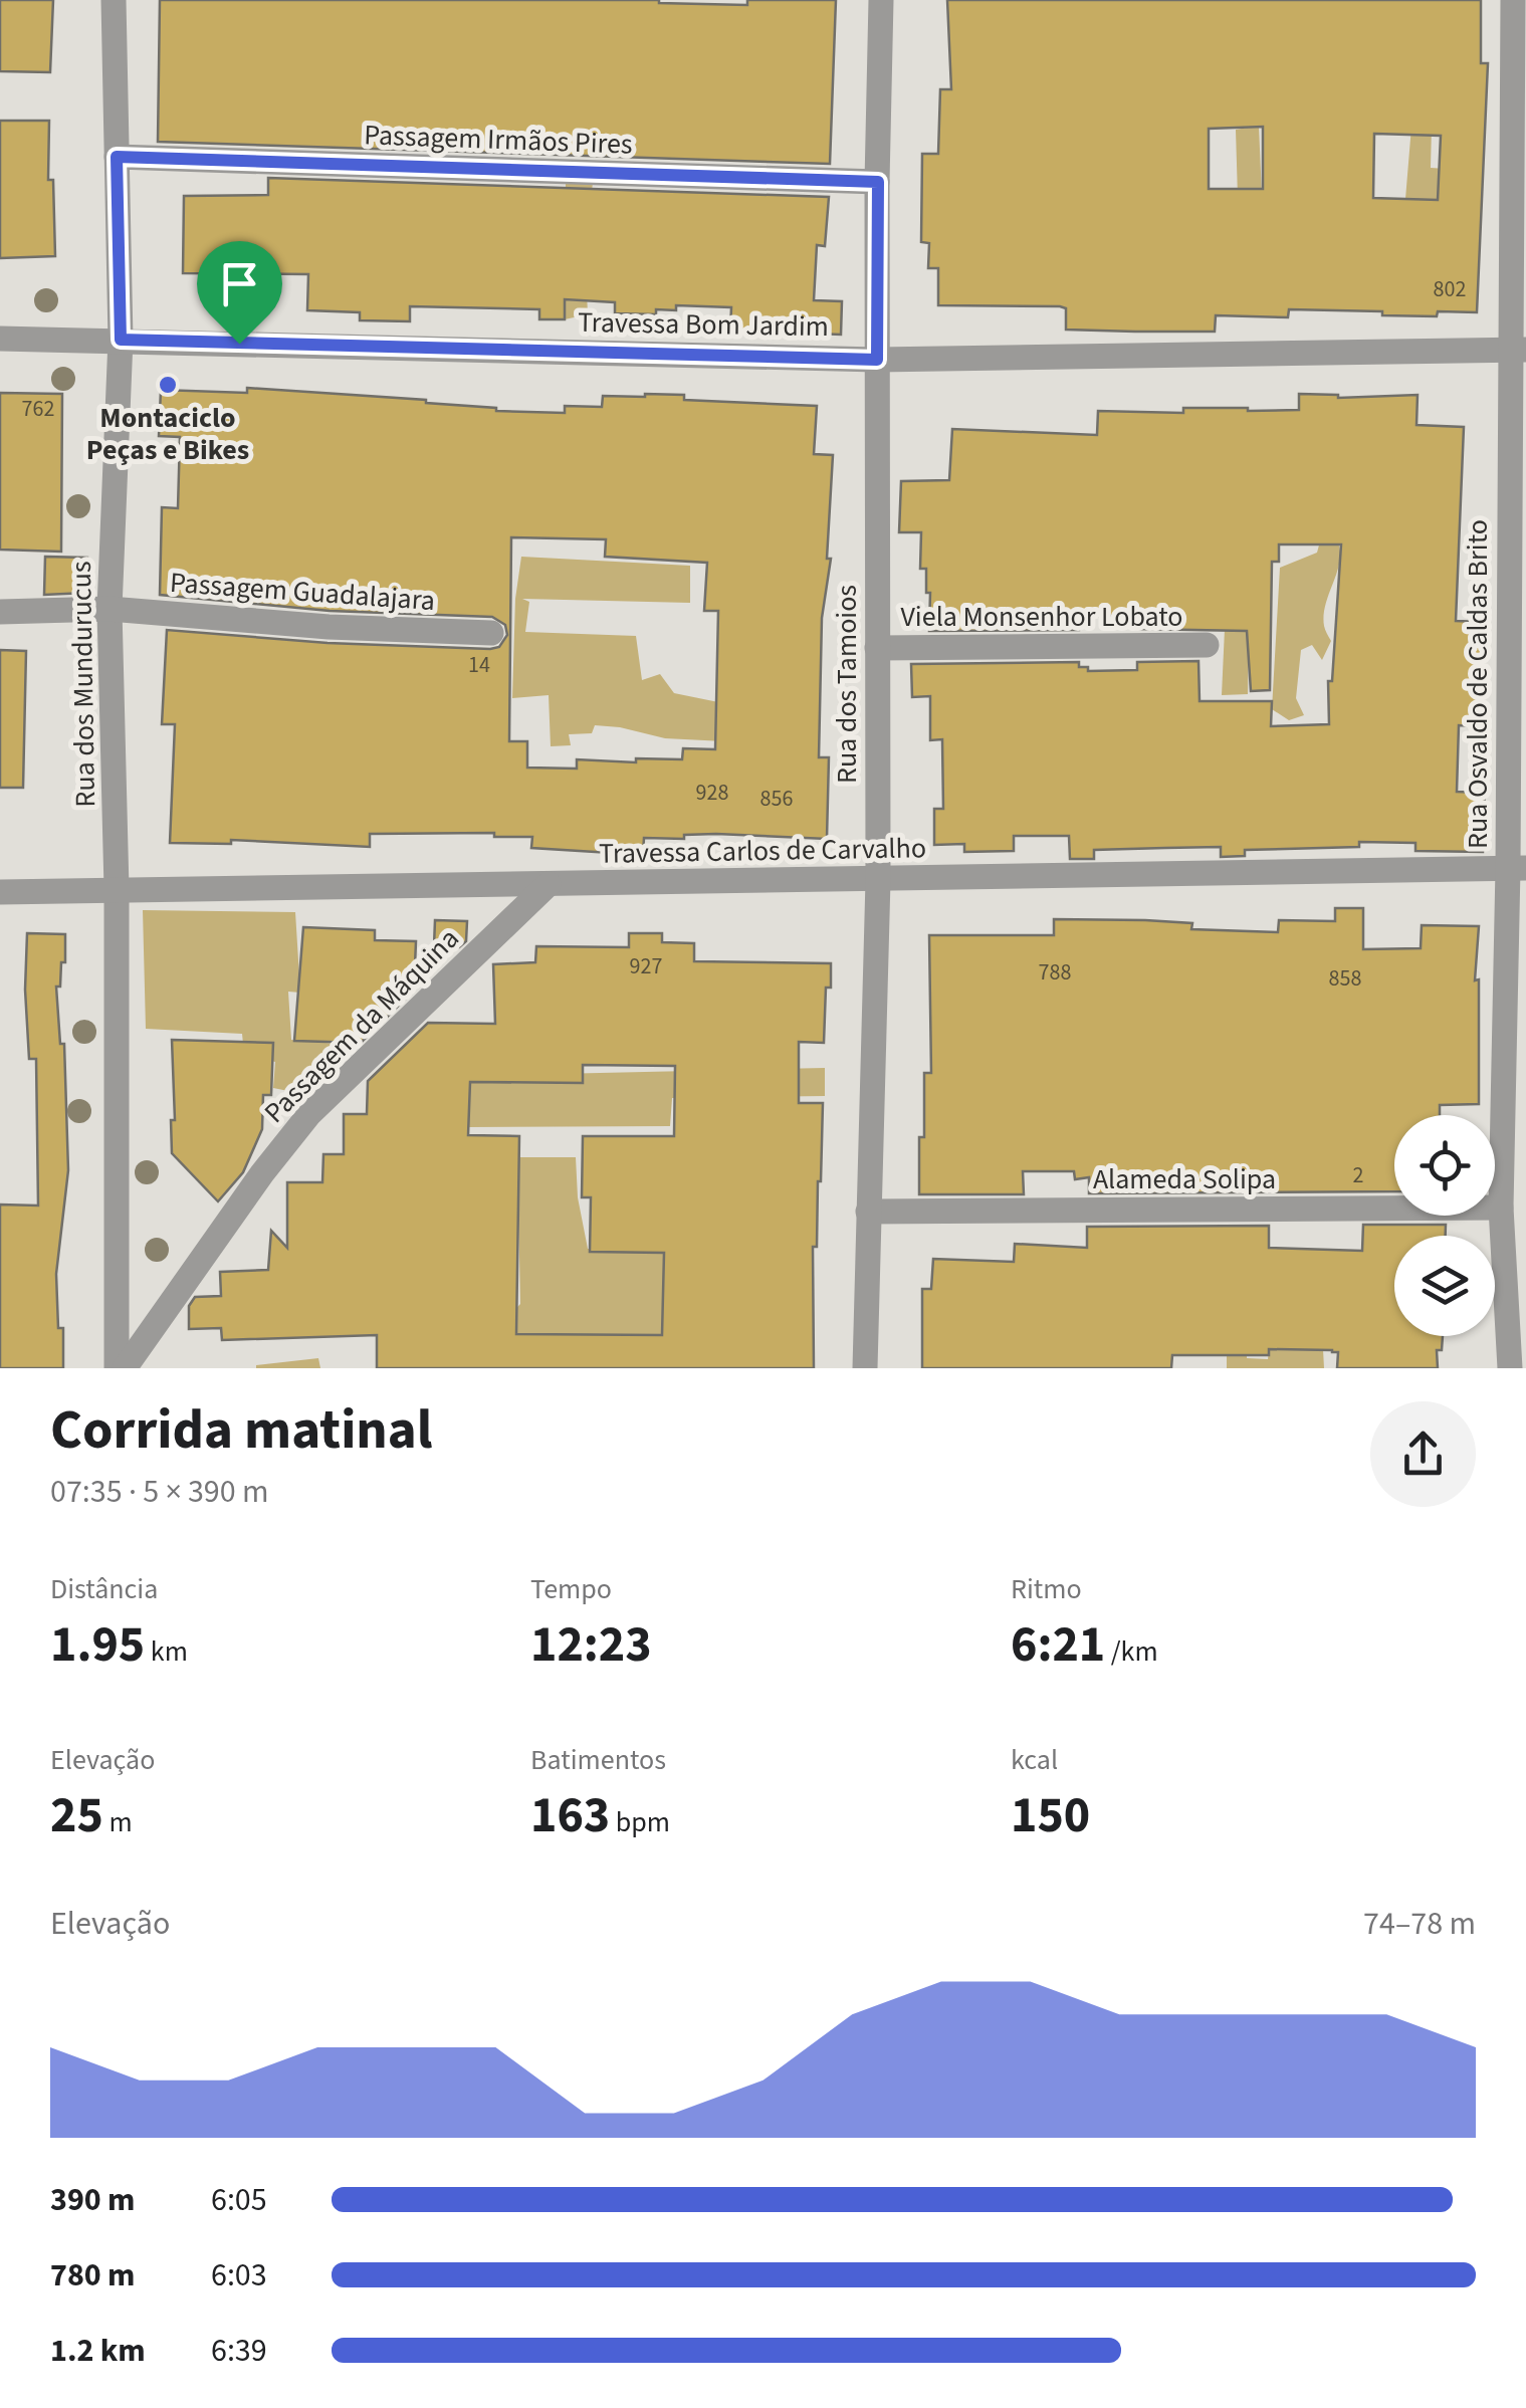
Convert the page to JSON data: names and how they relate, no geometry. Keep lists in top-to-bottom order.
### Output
{
  "streets": {
    "street": [
      "Passagem Irmãos Pires",
      "Travessa Bom Jardim",
      "Passagem Guadalajara",
      "Viela Monsenhor Lobato",
      "Rua dos Mundurucus",
      "Rua dos Tamoios",
      "Rua Osvaldo de Caldas Brito",
      "Travessa Carlos de Carvalho",
      "Passagem da Máquina",
      "Alameda Solipa"
    ]
  },
  "crossings": [
    ["Passagem Irmãos Pires", "Rua dos Mundurucus"],
    ["Passagem Irmãos Pires", "Rua dos Tamoios"],
    ["Travessa Bom Jardim", "Rua dos Mundurucus"],
    ["Travessa Bom Jardim", "Rua dos Tamoios"],
    ["Travessa Bom Jardim", "Rua Osvaldo de Caldas Brito"],
    ["Passagem Guadalajara", "Rua dos Mundurucus"],
    ["Viela Monsenhor Lobato", "Rua dos Tamoios"],
    ["Rua dos Mundurucus", "Travessa Carlos de Carvalho"],
    ["Rua dos Tamoios", "Travessa Carlos de Carvalho"],
    ["Rua dos Tamoios", "Alameda Solipa"],
    ["Rua Osvaldo de Caldas Brito", "Travessa Carlos de Carvalho"],
    ["Rua Osvaldo de Caldas Brito", "Alameda Solipa"],
    ["Travessa Carlos de Carvalho", "Passagem da Máquina"]
  ],
  "places": ["Montaciclo Peças e Bikes"],
  "house_numbers": [
    "802",
    "762",
    "14",
    "928",
    "856",
    "927",
    "788",
    "858",
    "2"
  ],
  "page": {
    "heading": ["Corrida matinal", "07:35 · 5 × 390 m"],
    "stats": [
      ["Distância", "1.95 km"],
      ["Tempo", "12:23"],
      ["Ritmo", "6:21 /km"],
      ["Elevação", "25 m"],
      ["Batimentos", "163 bpm"],
      ["kcal", "150"]
    ],
    "chart": ["Elevação", "74–78 m"],
    "list": [
      {
        "name": "390 m",
        "note": "6:05"
      },
      {
        "name": "780 m",
        "note": "6:03"
      },
      {
        "name": "1.2 km",
        "note": "6:39"
      }
    ]
  }
}
